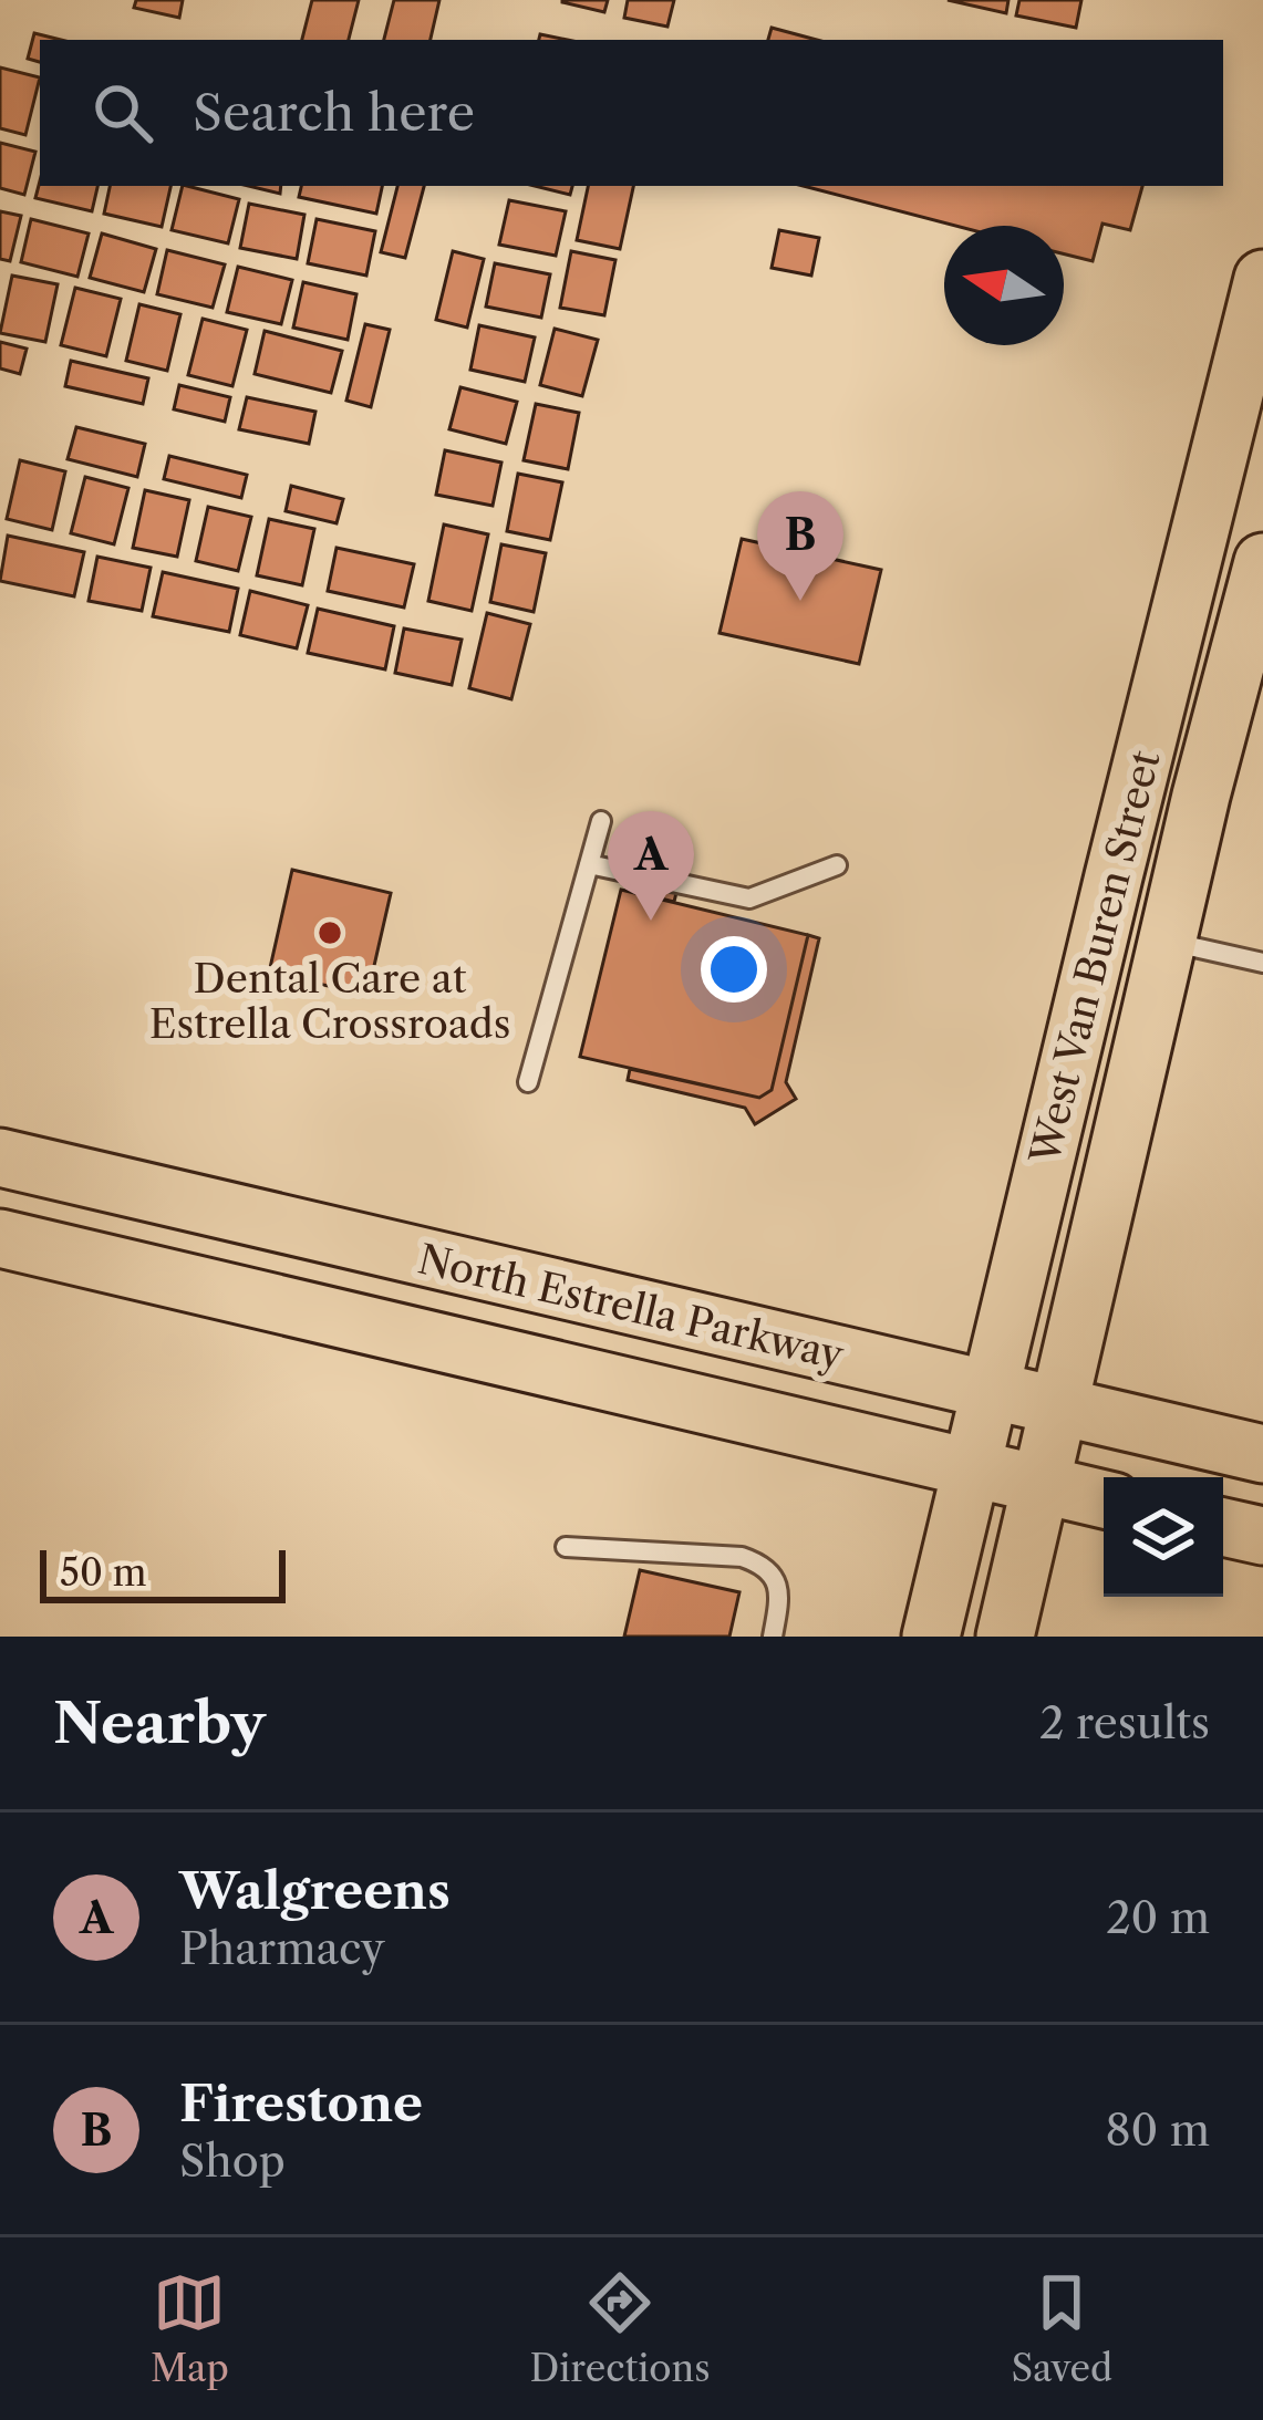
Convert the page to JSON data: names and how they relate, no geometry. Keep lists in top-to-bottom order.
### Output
{
  "streets": {
    "main road": ["West Van Buren Street", "North Estrella Parkway"]
  },
  "crossings": [
    ["West Van Buren Street", "North Estrella Parkway"]
  ],
  "places": ["Dental Care at Estrella Crossroads"],
  "scale_bar": "50 m",
  "north": "left",
  "page": {
    "search": "Search here",
    "pins": ["B", "A"],
    "scale": "50 m",
    "heading": ["Nearby", "2 results"],
    "list": [
      {
        "mark": "A",
        "name": "Walgreens",
        "note": "Pharmacy",
        "value": "20 m"
      },
      {
        "mark": "B",
        "name": "Firestone",
        "note": "Shop",
        "value": "80 m"
      }
    ],
    "nav": ["Map", "Directions", "Saved"]
  }
}
